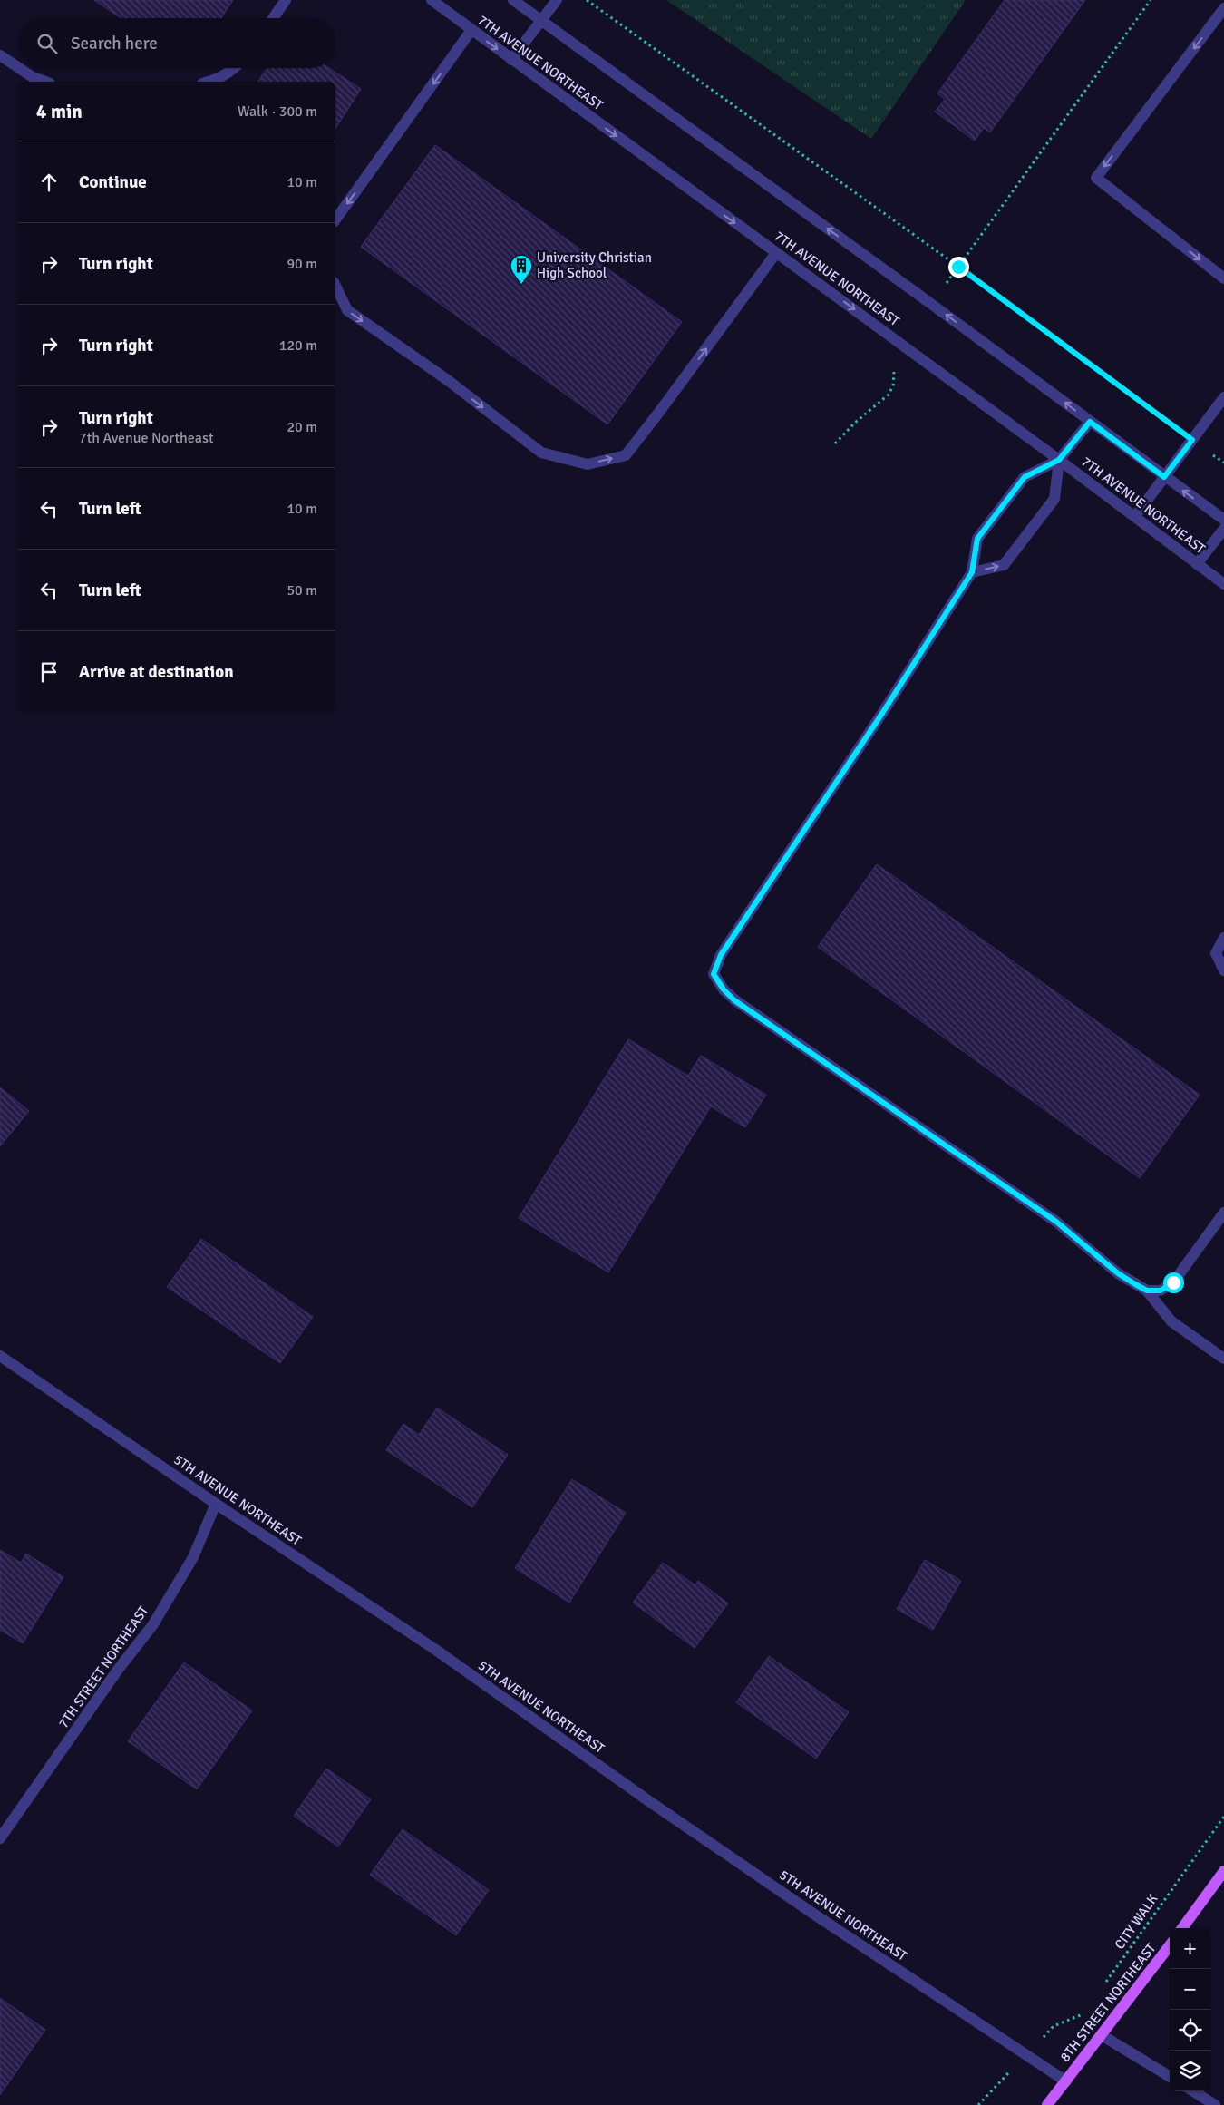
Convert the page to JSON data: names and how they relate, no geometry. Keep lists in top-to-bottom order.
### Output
{
  "streets": {
    "main road": ["8TH STREET NORTHEAST"],
    "street": ["7TH AVENUE NORTHEAST", "5TH AVENUE NORTHEAST", "7TH STREET NORTHEAST"],
    "path": ["CITY WALK"]
  },
  "crossings": [
    ["5TH AVENUE NORTHEAST", "7TH STREET NORTHEAST"],
    ["5TH AVENUE NORTHEAST", "8TH STREET NORTHEAST"]
  ],
  "places": {
    "building": ["University Christian High School"]
  },
  "page": {
    "search": "Search here",
    "heading": ["4 min", "Walk · 300 m"],
    "list": [
      ["Continue", "10 m"],
      ["Turn right", "90 m"],
      ["Turn right", "120 m"],
      ["Turn right", "7th Avenue Northeast", "20 m"],
      ["Turn left", "10 m"],
      ["Turn left", "50 m"],
      "Arrive at destination"
    ],
    "map_buttons": ["+", "−"]
  }
}
